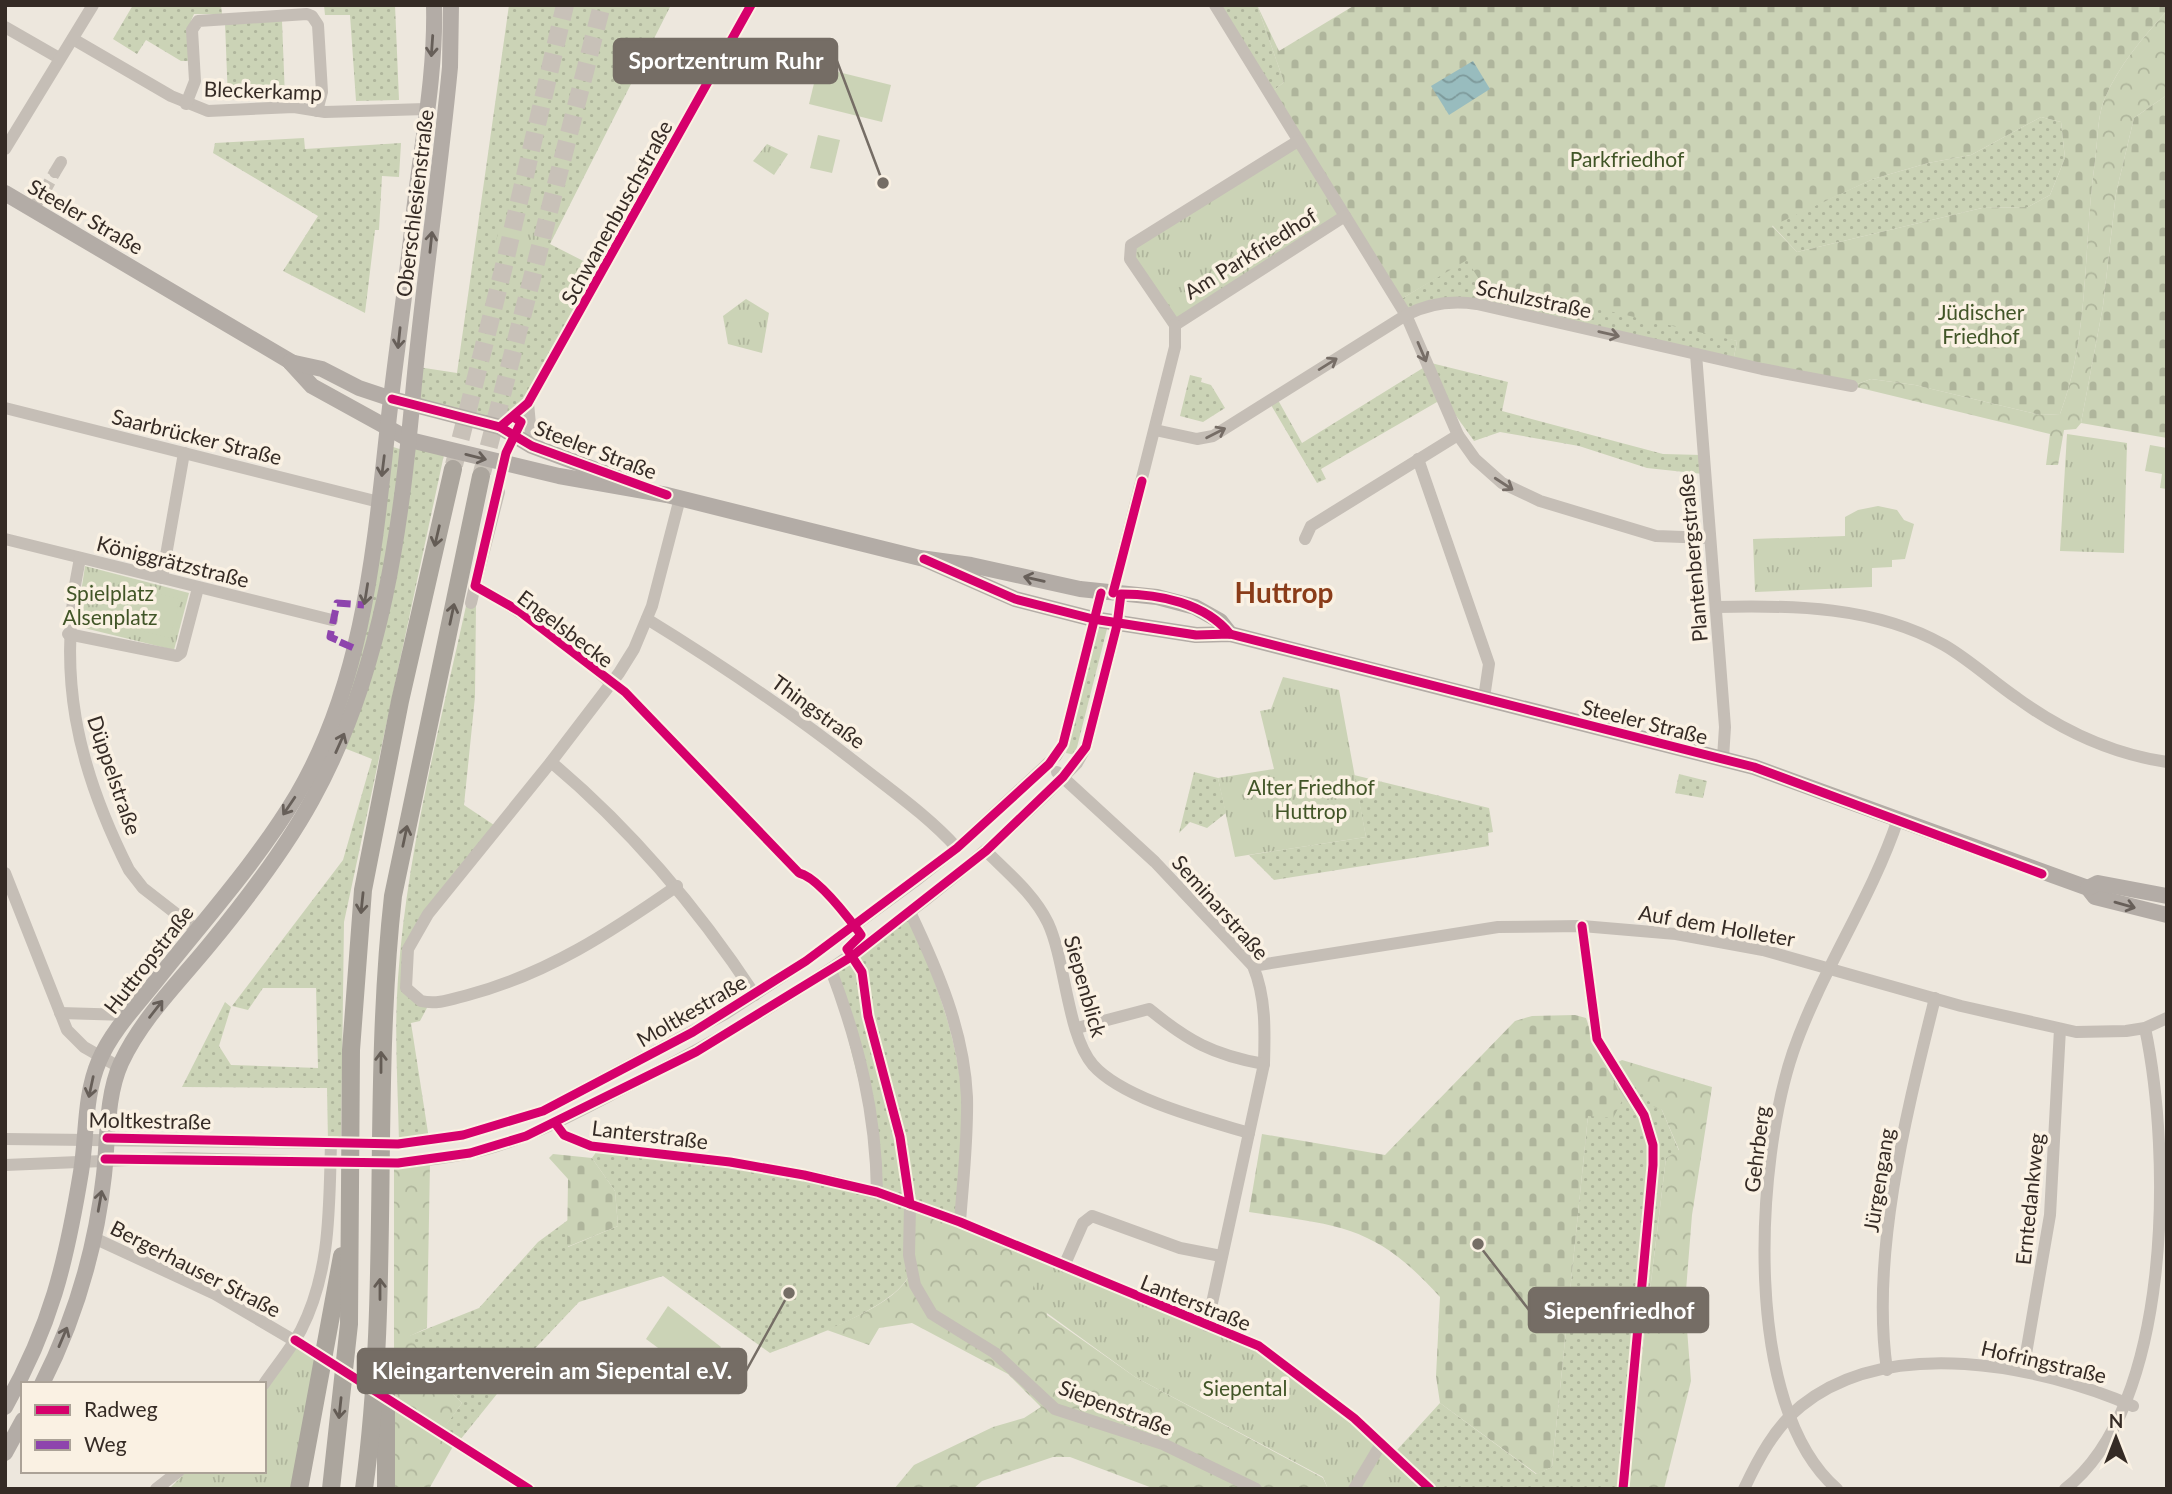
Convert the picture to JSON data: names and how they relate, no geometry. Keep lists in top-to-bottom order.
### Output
{
  "streets": {
    "main road": ["Oberschlesienstraße", "Steeler Straße", "Huttropstraße"],
    "street": [
      "Bleckerkamp",
      "Schwanenbuschstraße",
      "Am Parkfriedhof",
      "Schulzstraße",
      "Saarbrücker Straße",
      "Plantenbergstraße",
      "Königgrätzstraße",
      "Engelsbecke",
      "Thingstraße",
      "Düppelstraße",
      "Seminarstraße",
      "Auf dem Holleter",
      "Siepenblick",
      "Moltkestraße",
      "Lanterstraße",
      "Gehrberg",
      "Jürgengang",
      "Erntedankweg",
      "Bergerhauser Straße",
      "Hofringstraße",
      "Siepenstraße"
    ]
  },
  "crossings": [
    ["Bleckerkamp", "Oberschlesienstraße"],
    ["Oberschlesienstraße", "Steeler Straße"],
    ["Oberschlesienstraße", "Huttropstraße"],
    ["Schwanenbuschstraße", "Steeler Straße"],
    ["Steeler Straße", "Plantenbergstraße"],
    ["Steeler Straße", "Engelsbecke"],
    ["Steeler Straße", "Huttropstraße"],
    ["Steeler Straße", "Moltkestraße"],
    ["Steeler Straße", "Gehrberg"],
    ["Am Parkfriedhof", "Schulzstraße"],
    ["Am Parkfriedhof", "Plantenbergstraße"],
    ["Schulzstraße", "Plantenbergstraße"],
    ["Saarbrücker Straße", "Huttropstraße"],
    ["Königgrätzstraße", "Düppelstraße"],
    ["Engelsbecke", "Thingstraße"],
    ["Thingstraße", "Moltkestraße"],
    ["Düppelstraße", "Huttropstraße"],
    ["Seminarstraße", "Auf dem Holleter"],
    ["Seminarstraße", "Siepenblick"],
    ["Seminarstraße", "Moltkestraße"],
    ["Seminarstraße", "Lanterstraße"],
    ["Auf dem Holleter", "Gehrberg"],
    ["Auf dem Holleter", "Jürgengang"],
    ["Auf dem Holleter", "Erntedankweg"],
    ["Huttropstraße", "Moltkestraße"],
    ["Huttropstraße", "Bergerhauser Straße"],
    ["Siepenblick", "Moltkestraße"],
    ["Moltkestraße", "Lanterstraße"],
    ["Lanterstraße", "Siepenstraße"],
    ["Gehrberg", "Hofringstraße"],
    ["Jürgengang", "Hofringstraße"],
    ["Erntedankweg", "Hofringstraße"]
  ],
  "one_way": ["Schulzstraße"],
  "districts": ["Huttrop"],
  "parks": [
    "Parkfriedhof",
    "Jüdischer Friedhof",
    "Spielplatz Alsenplatz",
    "Alter Friedhof Huttrop",
    "Siepental"
  ],
  "places": ["Sportzentrum Ruhr", "Siepenfriedhof", "Kleingartenverein am Siepental e.V."],
  "legend": ["Radweg", "Weg"],
  "north": "top"
}
